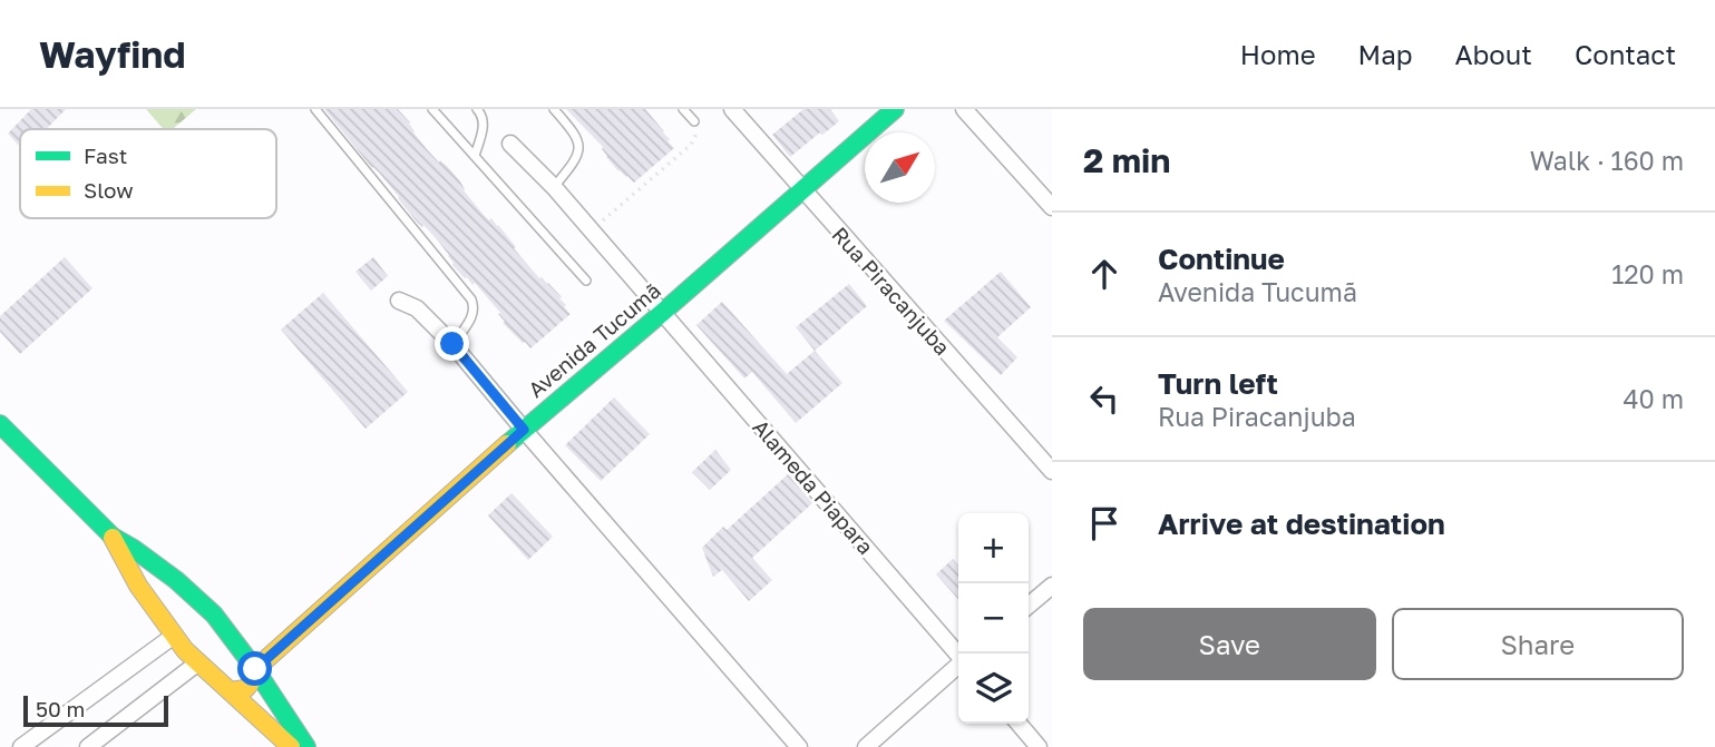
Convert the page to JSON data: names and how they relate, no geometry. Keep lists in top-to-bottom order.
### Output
{
  "streets": {
    "street": ["Rua Piracanjuba", "Avenida Tucumã", "Alameda Piapara"]
  },
  "crossings": [
    ["Rua Piracanjuba", "Avenida Tucumã"],
    ["Avenida Tucumã", "Alameda Piapara"]
  ],
  "legend": ["Fast", "Slow"],
  "scale_bar": "50 m",
  "north": "top right",
  "page": {
    "header": "Wayfind",
    "nav": [
      "Home",
      "Map",
      "About",
      "Contact"
    ],
    "heading": ["2 min", "Walk · 160 m"],
    "list": [
      ["Continue", "Avenida Tucumã", "120 m"],
      ["Turn left", "Rua Piracanjuba", "40 m"],
      "Arrive at destination"
    ],
    "map_buttons": ["+", "−"],
    "buttons": ["Save", "Share"],
    "scale": "50 m"
  }
}
